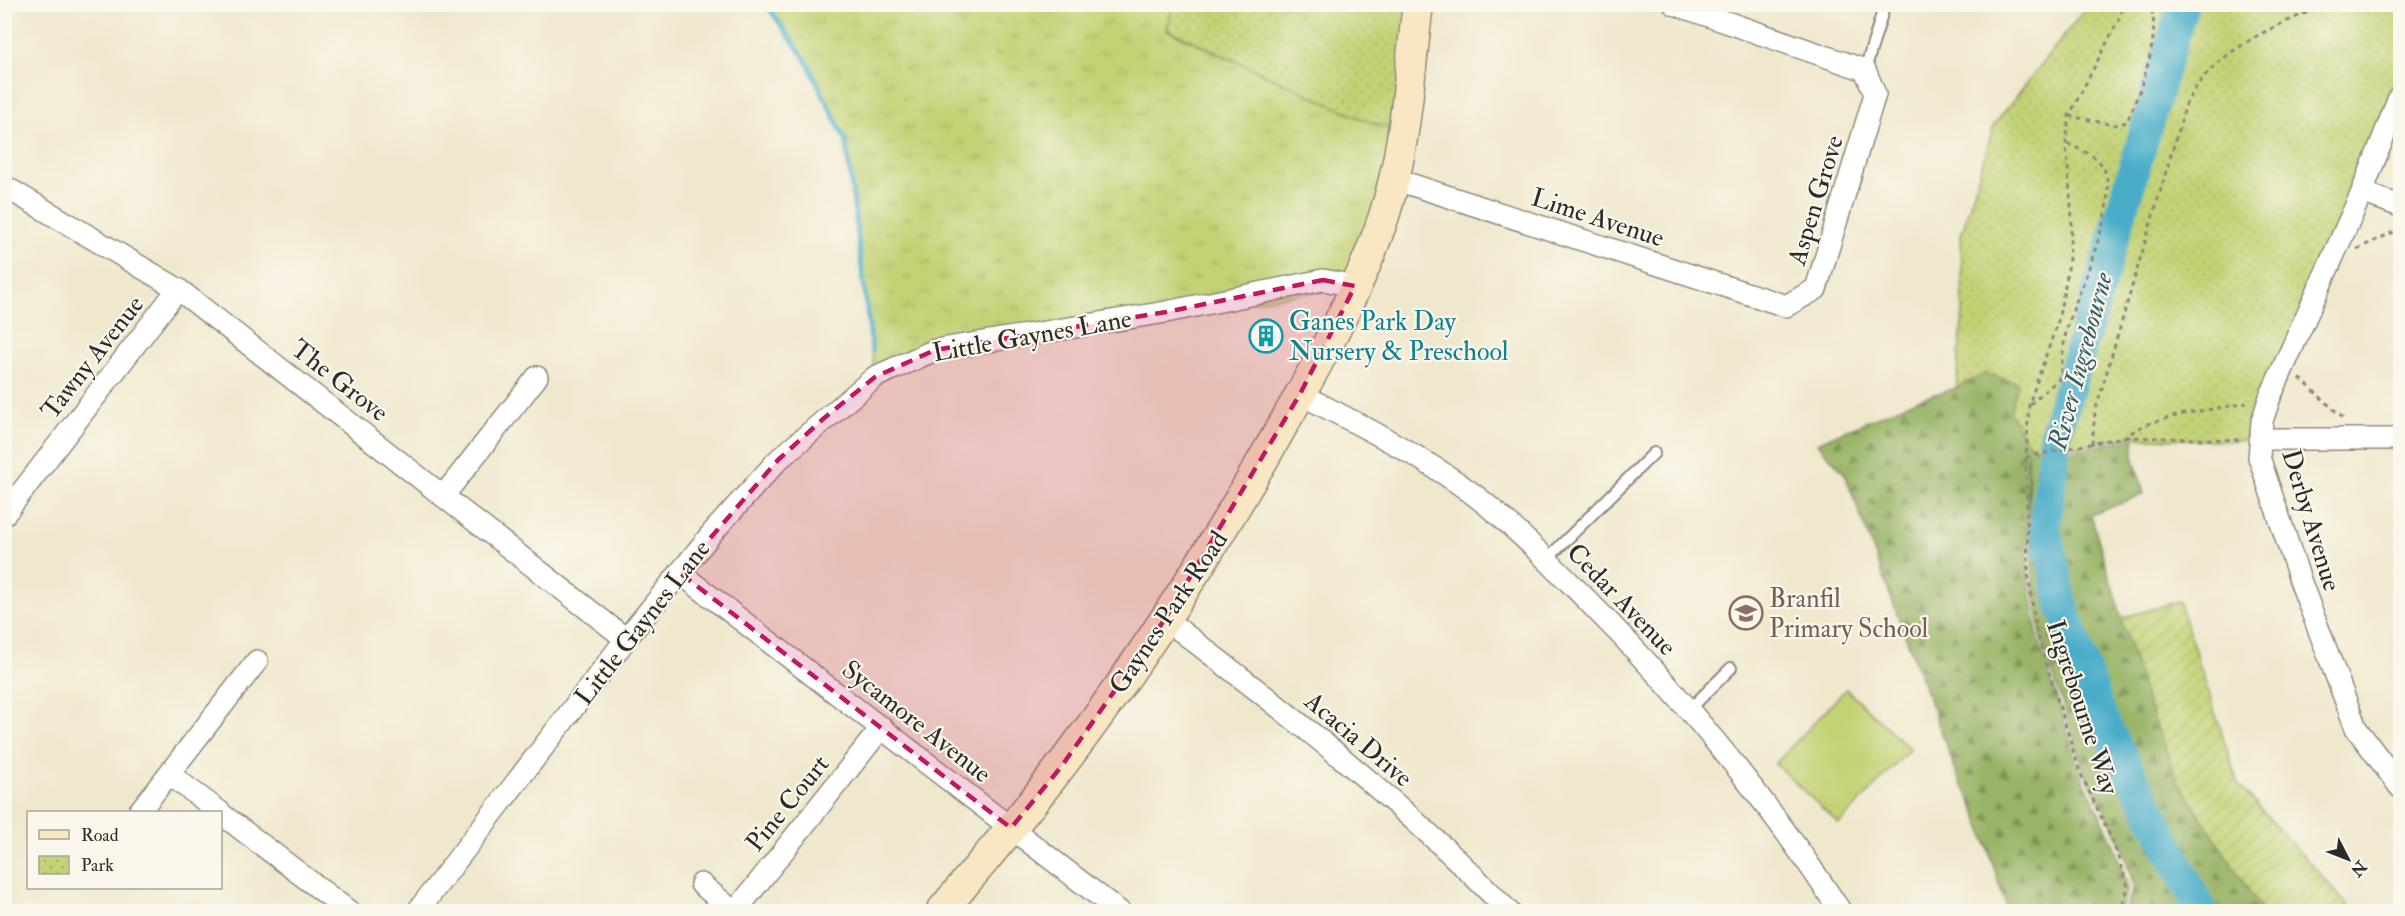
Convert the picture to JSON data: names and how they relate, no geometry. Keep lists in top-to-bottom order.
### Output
{
  "streets": {
    "street": [
      "Aspen Grove",
      "Lime Avenue",
      "Little Gaynes Lane",
      "Tawny Avenue",
      "The Grove",
      "Derby Avenue",
      "Cedar Avenue",
      "Gaynes Park Road",
      "Sycamore Avenue",
      "Acacia Drive",
      "Pine Court"
    ],
    "path": ["Ingrebourne Way"]
  },
  "crossings": [
    ["Aspen Grove", "Lime Avenue"],
    ["Little Gaynes Lane", "The Grove"],
    ["Little Gaynes Lane", "Gaynes Park Road"],
    ["Little Gaynes Lane", "Sycamore Avenue"],
    ["Tawny Avenue", "The Grove"],
    ["Cedar Avenue", "Gaynes Park Road"],
    ["Gaynes Park Road", "Sycamore Avenue"],
    ["Gaynes Park Road", "Acacia Drive"],
    ["Sycamore Avenue", "Pine Court"]
  ],
  "water": ["River Ingrebourne"],
  "places": {
    "building": ["Ganes Park Day Nursery & Preschool"],
    "school or university": ["Branfil Primary School"]
  },
  "legend": ["Road", "Park"],
  "north": "bottom right"
}
